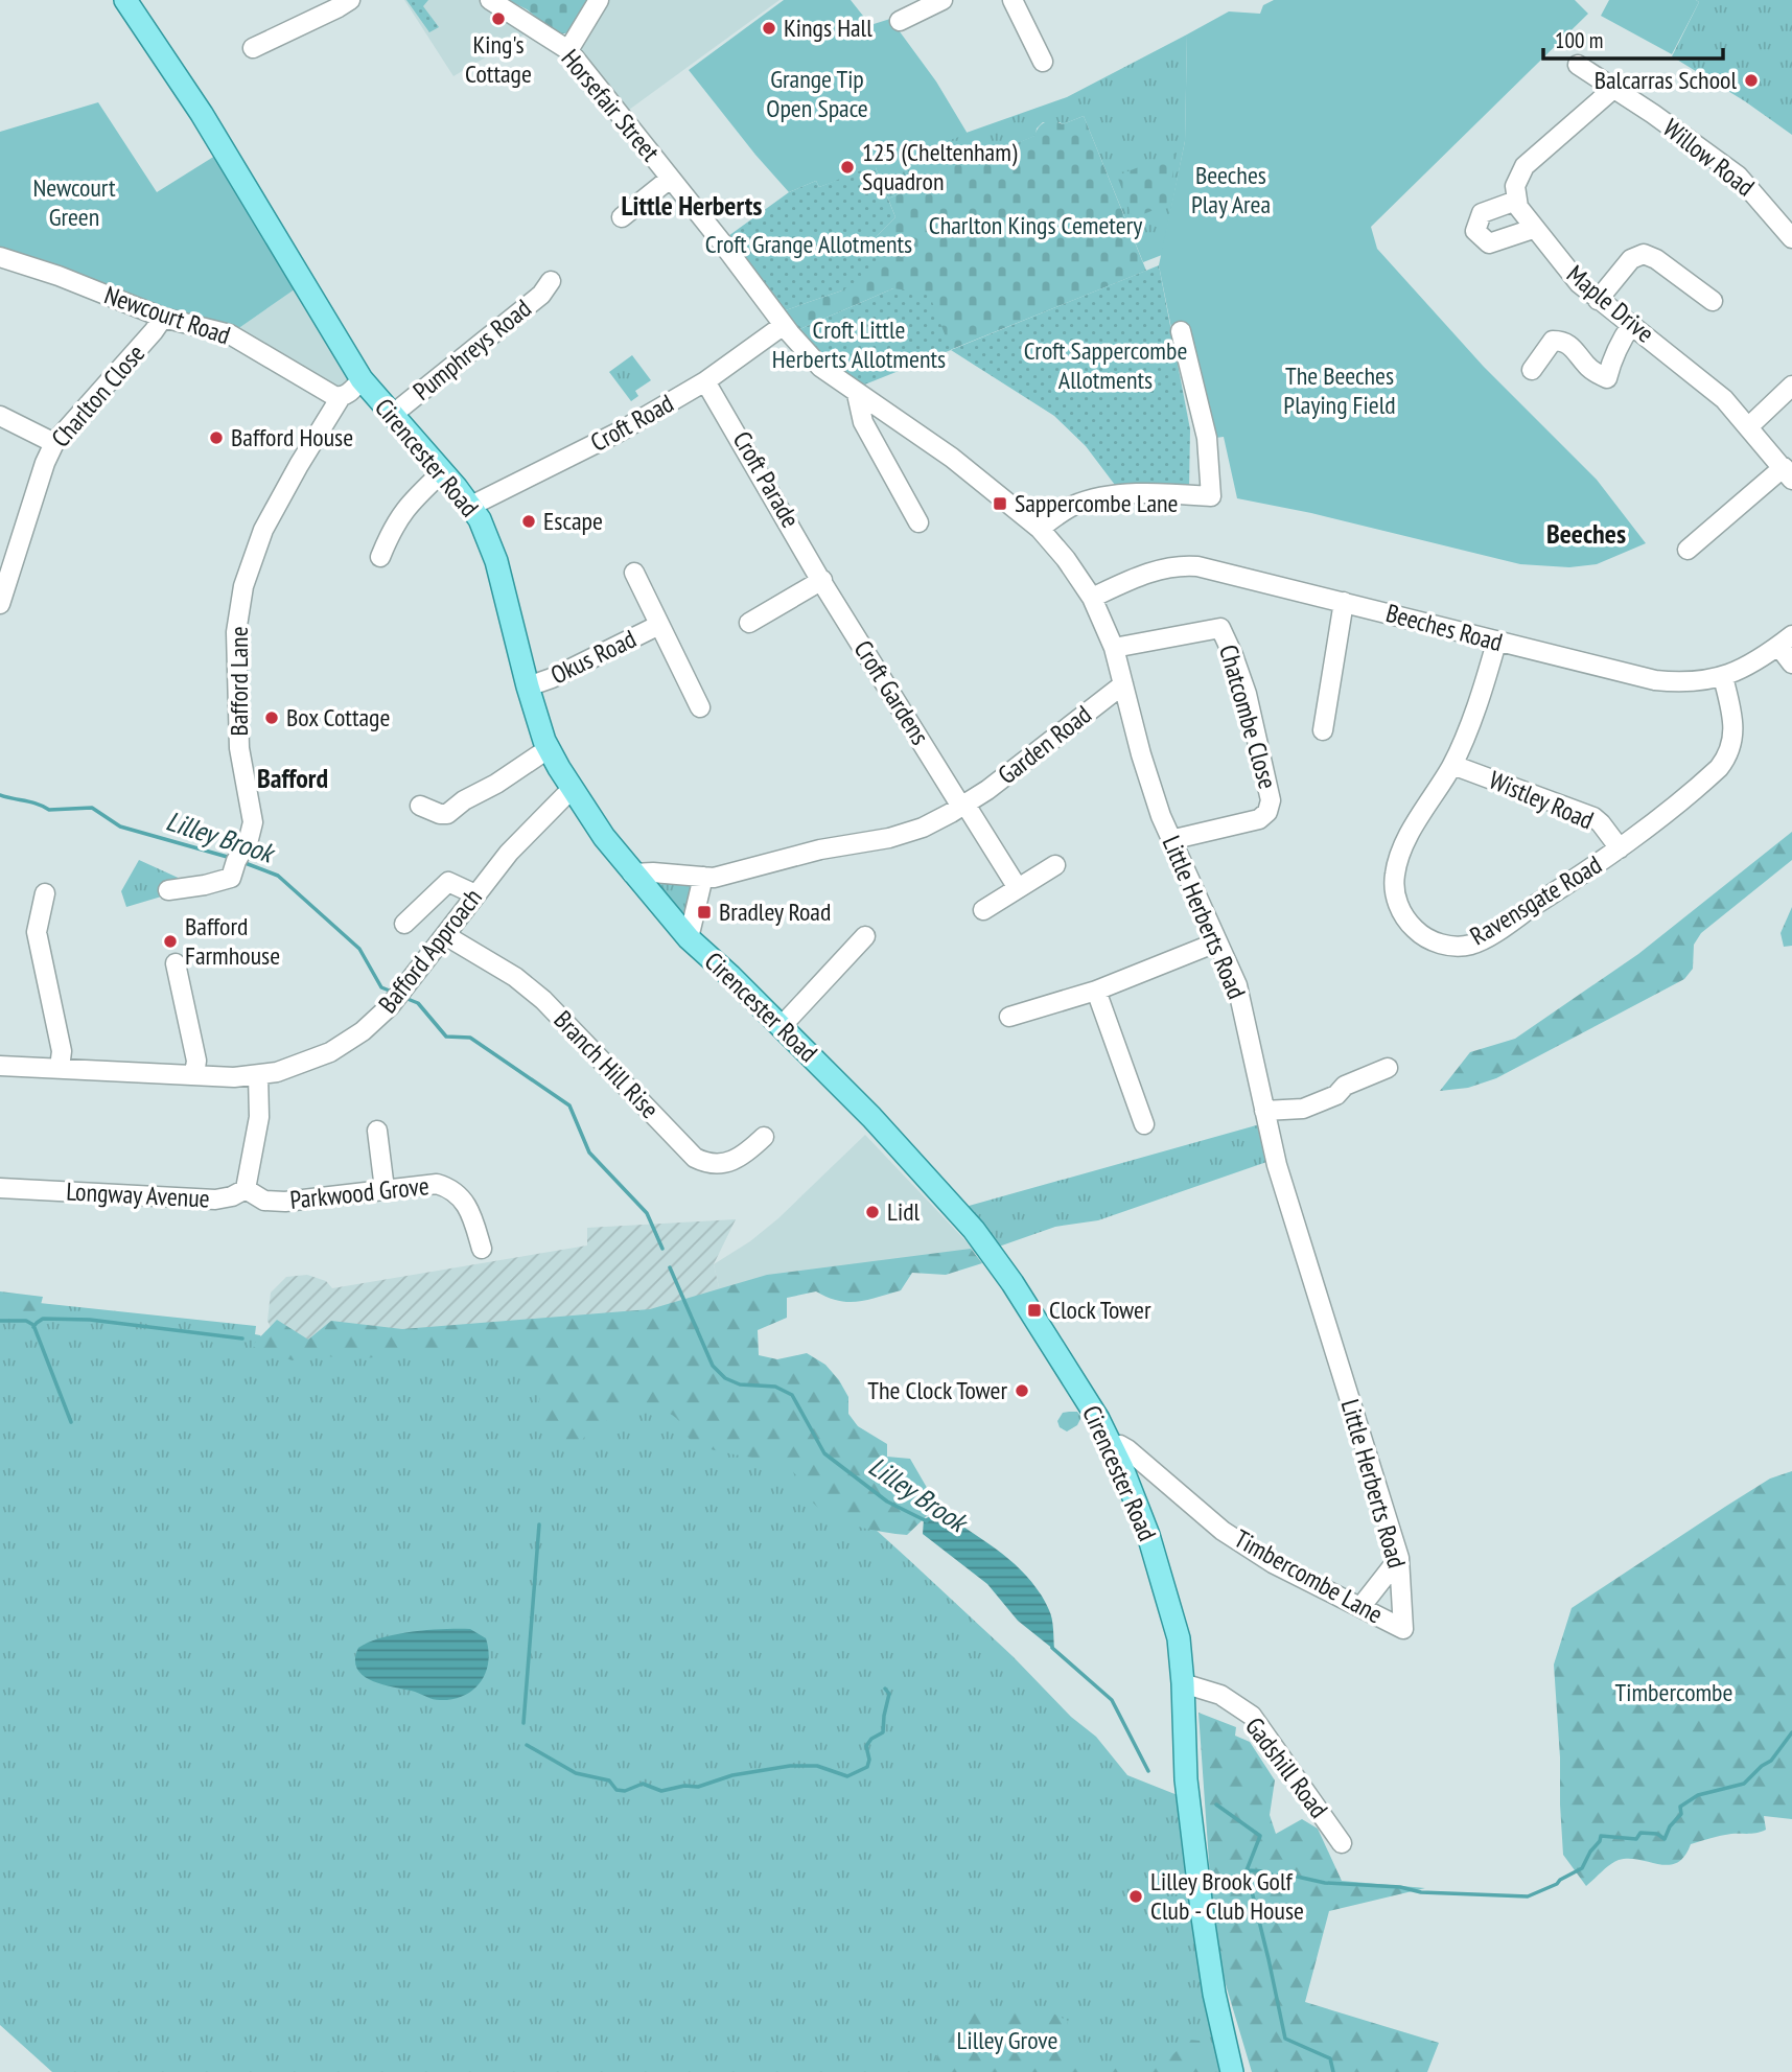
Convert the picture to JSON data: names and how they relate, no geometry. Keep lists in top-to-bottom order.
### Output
{
  "streets": {
    "main road": ["Cirencester Road"],
    "street": [
      "Horsefair Street",
      "Willow Road",
      "Maple Drive",
      "Newcourt Road",
      "Pumphreys Road",
      "Charlton Close",
      "Croft Road",
      "Beeches Road",
      "Okus Road",
      "Bafford Lane",
      "Croft Gardens",
      "Chatcombe Close",
      "Garden Road",
      "Wistley Road",
      "Ravensgate Road",
      "Little Herberts Road",
      "Bafford Approach",
      "Branch Hill Rise",
      "Parkwood Grove",
      "Longway Avenue",
      "Timbercombe Lane",
      "Gadshill Road"
    ]
  },
  "crossings": [
    ["Horsefair Street", "Croft Road"],
    ["Horsefair Street", "Little Herberts Road"],
    ["Newcourt Road", "Charlton Close"],
    ["Newcourt Road", "Bafford Lane"],
    ["Pumphreys Road", "Cirencester Road"],
    ["Croft Road", "Cirencester Road"],
    ["Croft Road", "Croft Gardens"],
    ["Cirencester Road", "Okus Road"],
    ["Cirencester Road", "Bafford Approach"],
    ["Cirencester Road", "Timbercombe Lane"],
    ["Cirencester Road", "Gadshill Road"],
    ["Beeches Road", "Ravensgate Road"],
    ["Beeches Road", "Little Herberts Road"],
    ["Croft Gardens", "Garden Road"],
    ["Chatcombe Close", "Little Herberts Road"],
    ["Garden Road", "Little Herberts Road"],
    ["Wistley Road", "Ravensgate Road"],
    ["Little Herberts Road", "Timbercombe Lane"],
    ["Bafford Approach", "Branch Hill Rise"],
    ["Bafford Approach", "Longway Avenue"],
    ["Parkwood Grove", "Longway Avenue"]
  ],
  "districts": ["Little Herberts", "Beeches", "Bafford"],
  "water": ["Lilley Brook"],
  "parks": [
    "Grange Tip Open Space",
    "Beeches Play Area",
    "Newcourt Green",
    "Charlton Kings Cemetery",
    "Croft Grange Allotments",
    "Croft Little Herberts Allotments",
    "Croft Sappercombe Allotments",
    "The Beeches Playing Field",
    "Timbercombe",
    "Lilley Grove"
  ],
  "places": {
    "other": [
      "King's Cottage",
      "Kings Hall",
      "Balcarras School",
      "125 (Cheltenham) Squadron",
      "Bafford House",
      "Escape",
      "Box Cottage",
      "Bafford Farmhouse",
      "Lidl",
      "The Clock Tower",
      "Lilley Brook Golf Club - Club House"
    ],
    "transit": ["Sappercombe Lane", "Bradley Road", "Clock Tower"]
  },
  "scale_bar": "100 m"
}
